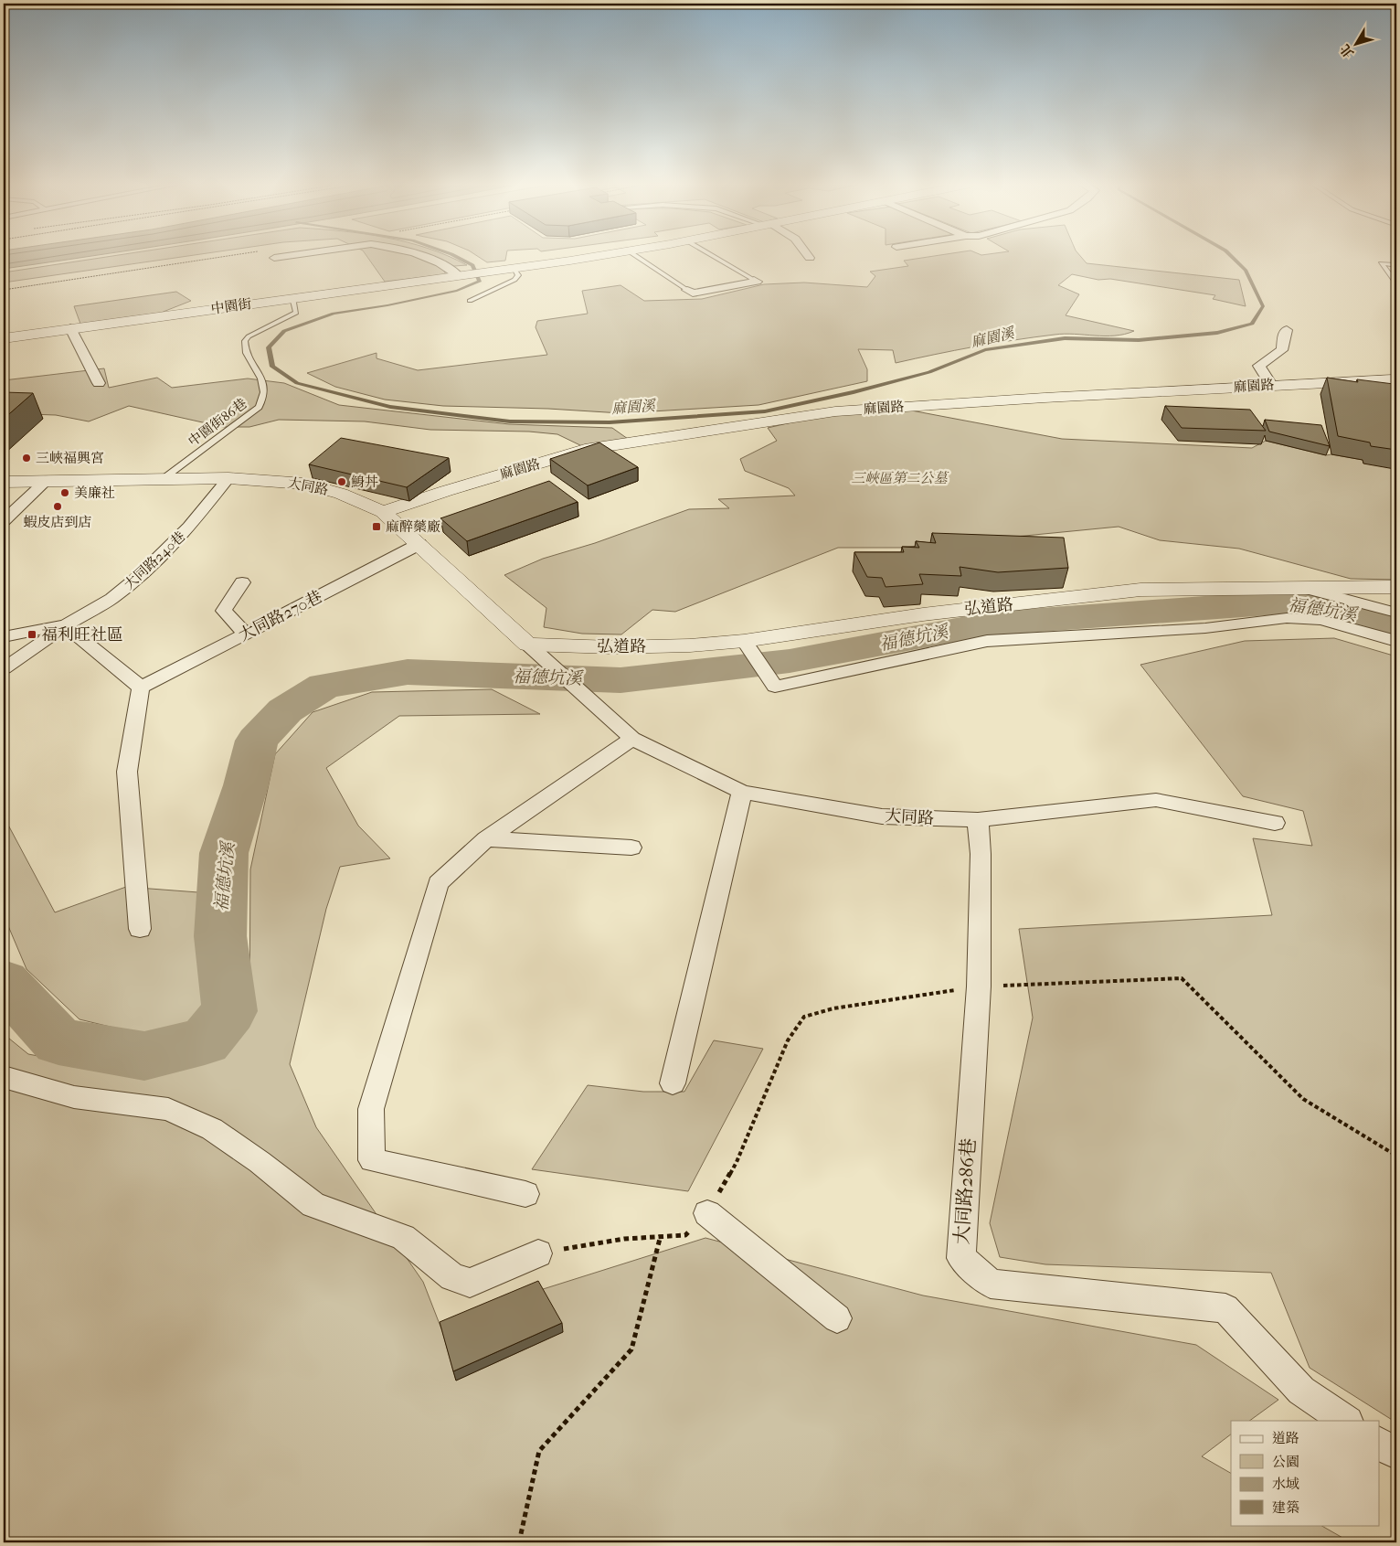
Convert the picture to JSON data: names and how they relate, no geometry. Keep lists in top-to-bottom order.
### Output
{
  "streets": {
    "street": [
      "中園街",
      "麻園路",
      "大同路",
      "大同路240巷",
      "弘道路",
      "大同路270巷",
      "大同路286巷"
    ],
    "lane": ["中園街86巷"]
  },
  "crossings": [
    ["中園街", "中園街86巷"],
    ["麻園路", "大同路"],
    ["中園街86巷", "大同路"],
    ["大同路", "大同路240巷"],
    ["大同路", "弘道路"],
    ["大同路", "大同路270巷"],
    ["大同路", "大同路286巷"]
  ],
  "water": ["麻園溪", "福德坑溪"],
  "parks": ["三峽區第二公墓"],
  "places": {
    "other": [
      "三峽福興宮",
      "鯓丼",
      "美廉社",
      "蝦皮店到店"
    ],
    "transit": ["麻醉藥廠", "福利旺社區"]
  },
  "legend": [
    "道路",
    "公園",
    "水域",
    "建築"
  ],
  "north": "bottom left"
}
